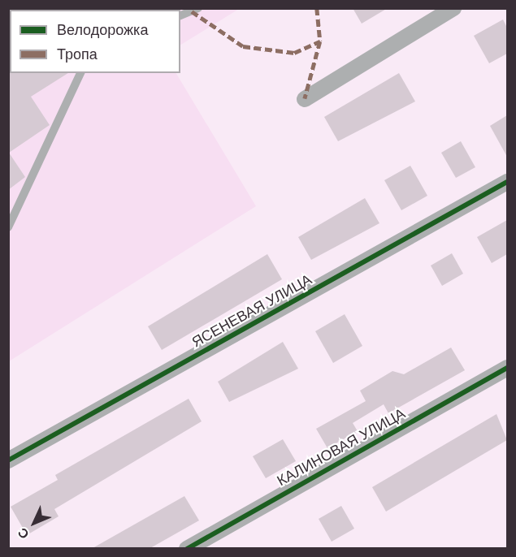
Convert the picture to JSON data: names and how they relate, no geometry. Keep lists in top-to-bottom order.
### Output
{
  "streets": {
    "street": ["ЯСЕНЕВАЯ УЛИЦА", "КАЛИНОВАЯ УЛИЦА"]
  },
  "legend": ["Велодорожка", "Тропа"],
  "north": "bottom left"
}
